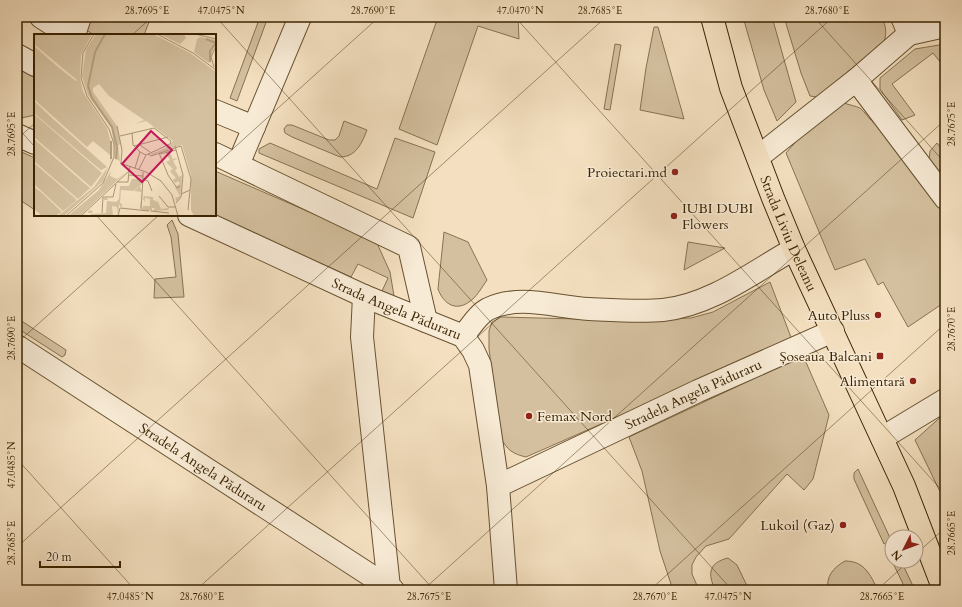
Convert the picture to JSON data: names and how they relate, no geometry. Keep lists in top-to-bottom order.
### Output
{
  "streets": {
    "main road": ["Strada Liviu Deleanu"],
    "street": ["Strada Angela Păduraru", "Stradela Angela Păduraru"]
  },
  "crossings": [
    ["Strada Liviu Deleanu", "Stradela Angela Păduraru"],
    ["Strada Angela Păduraru", "Stradela Angela Păduraru"]
  ],
  "places": {
    "other": [
      "Proiectari.md",
      "IUBI DUBI Flowers",
      "Auto Pluss",
      "Alimentară",
      "Femax Nord",
      "Lukoil (Gaz)"
    ],
    "transit": ["Șoseaua Balcani"]
  },
  "scale_bar": "20 m",
  "north": "bottom left",
  "coordinates": [
    "28.7695°E",
    "47.0475°N",
    "28.7690°E",
    "47.0470°N",
    "28.7685°E",
    "28.7680°E",
    "28.7675°E",
    "28.7670°E",
    "47.0485°N",
    "28.7665°E"
  ]
}
